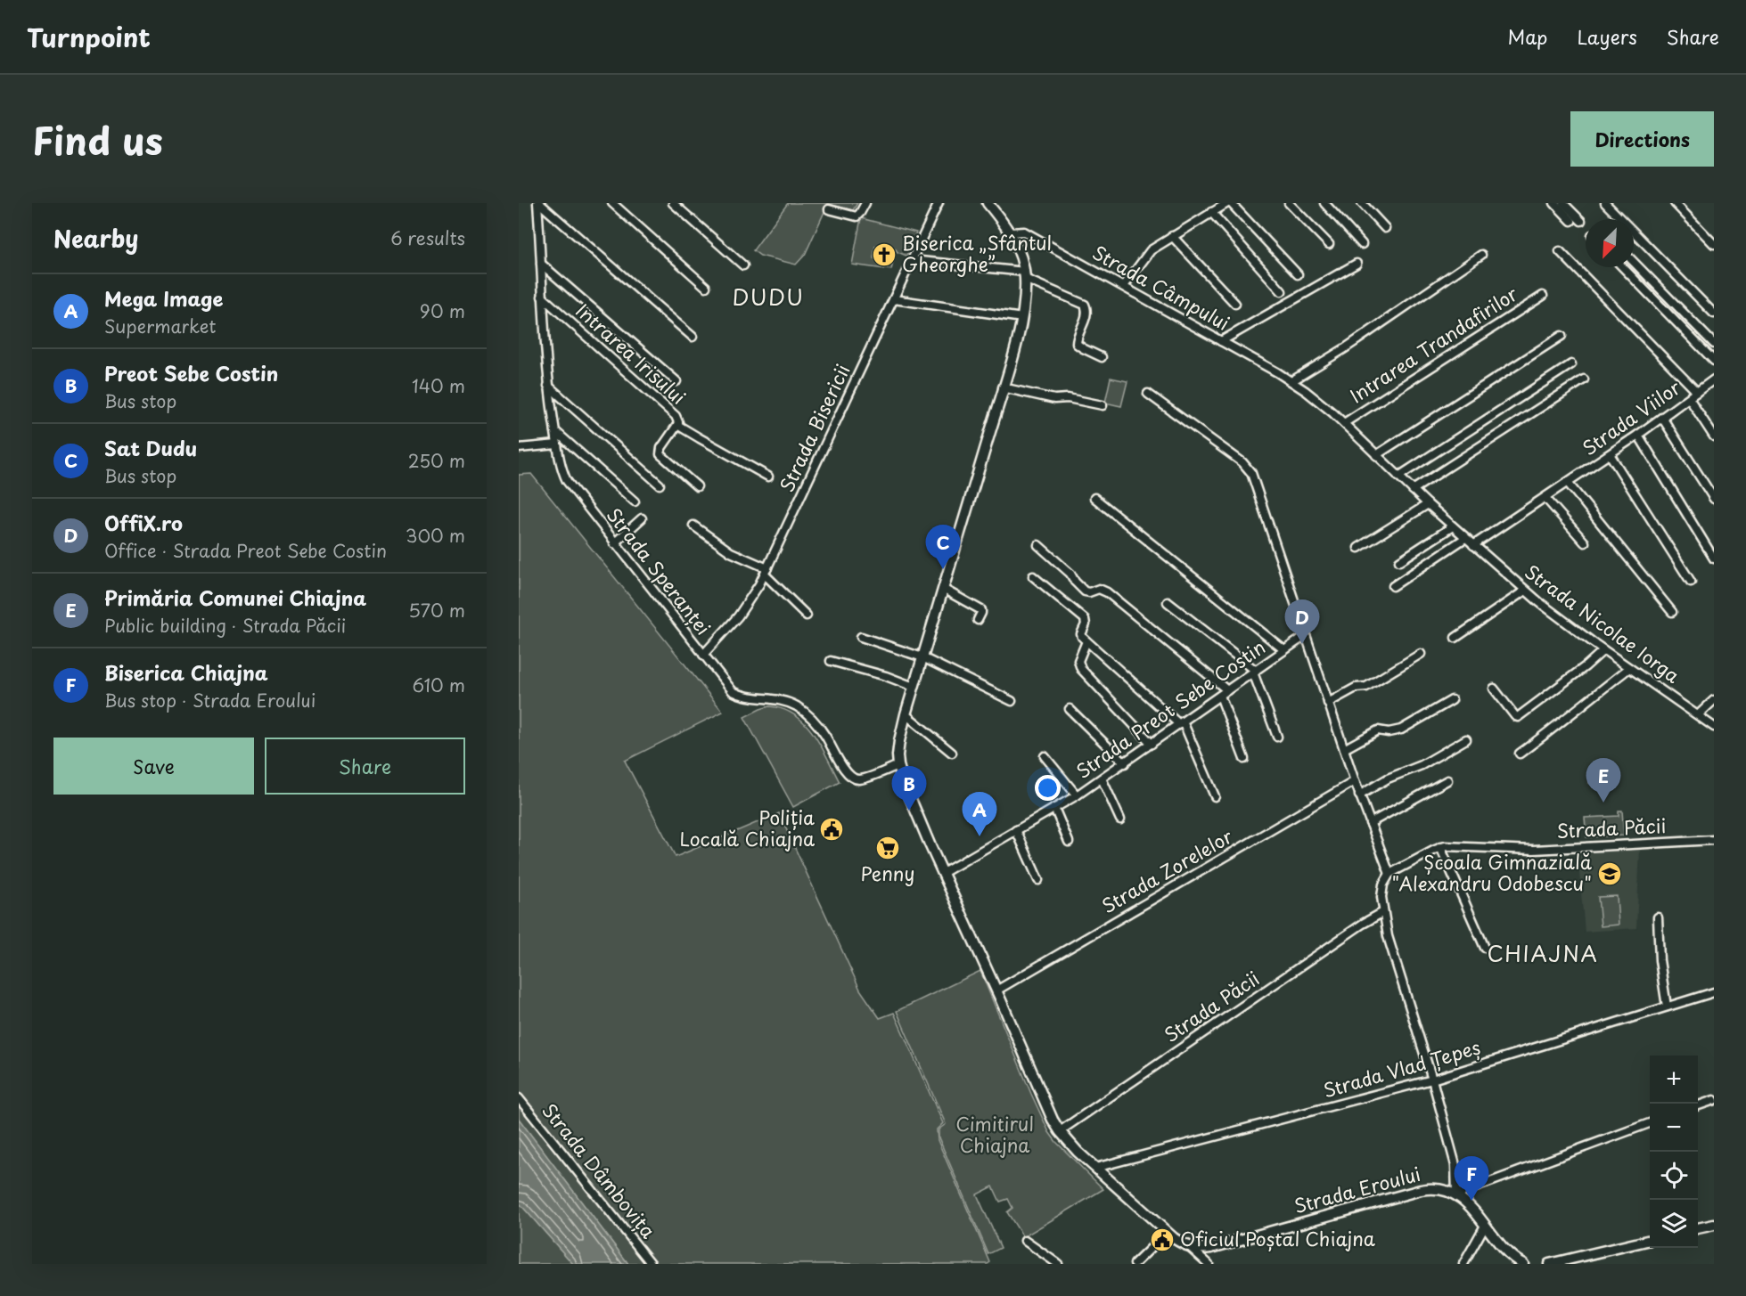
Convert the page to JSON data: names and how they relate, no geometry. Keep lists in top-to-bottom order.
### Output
{
  "streets": {
    "main road": ["Strada Eroului"],
    "street": [
      "Strada Câmpului",
      "Intrarea Trandafirilor",
      "Intrarea Irisului",
      "Strada Viilor",
      "Strada Bisericii",
      "Strada Speranței",
      "Strada Nicolae Iorga",
      "Strada Preot Sebe Costin",
      "Strada Păcii",
      "Strada Zorelelor",
      "Strada Vlad Țepeș",
      "Strada Dâmbovița"
    ]
  },
  "crossings": [
    ["Strada Câmpului", "Intrarea Trandafirilor"],
    ["Strada Câmpului", "Strada Viilor"],
    ["Strada Câmpului", "Strada Nicolae Iorga"],
    ["Intrarea Irisului", "Strada Speranței"],
    ["Strada Viilor", "Strada Nicolae Iorga"],
    ["Strada Bisericii", "Strada Speranței"]
  ],
  "districts": ["DUDU", "CHIAJNA"],
  "parks": ["Cimitirul Chiajna"],
  "places": {
    "church": ["Biserica „Sfântul Gheorghe”"],
    "public building": ["Poliția Locală Chiajna", "Oficiul Poștal Chiajna"],
    "supermarket": ["Penny"],
    "school or university": ["Școala Gimnazială \"Alexandru Odobescu\""]
  },
  "north": "bottom left",
  "page": {
    "header": "Turnpoint",
    "nav": ["Map", "Layers", "Share"],
    "title": "Find us",
    "buttons": [
      "Directions",
      ["Save", "Share"]
    ],
    "heading": ["Nearby", "6 results"],
    "list": [
      {
        "mark": "A",
        "name": "Mega Image",
        "note": "Supermarket",
        "value": "90 m"
      },
      {
        "mark": "B",
        "name": "Preot Sebe Costin",
        "note": "Bus stop",
        "value": "140 m"
      },
      {
        "mark": "C",
        "name": "Sat Dudu",
        "note": "Bus stop",
        "value": "250 m"
      },
      {
        "mark": "D",
        "name": "OffiX.ro",
        "note": "Office · Strada Preot Sebe Costin",
        "value": "300 m"
      },
      {
        "mark": "E",
        "name": "Primăria Comunei Chiajna",
        "note": "Public building · Strada Păcii",
        "value": "570 m"
      },
      {
        "mark": "F",
        "name": "Biserica Chiajna",
        "note": "Bus stop · Strada Eroului",
        "value": "610 m"
      }
    ],
    "pins": [
      "C",
      "D",
      "E",
      "B",
      "A",
      "F"
    ],
    "map_buttons": ["+", "−"]
  }
}
